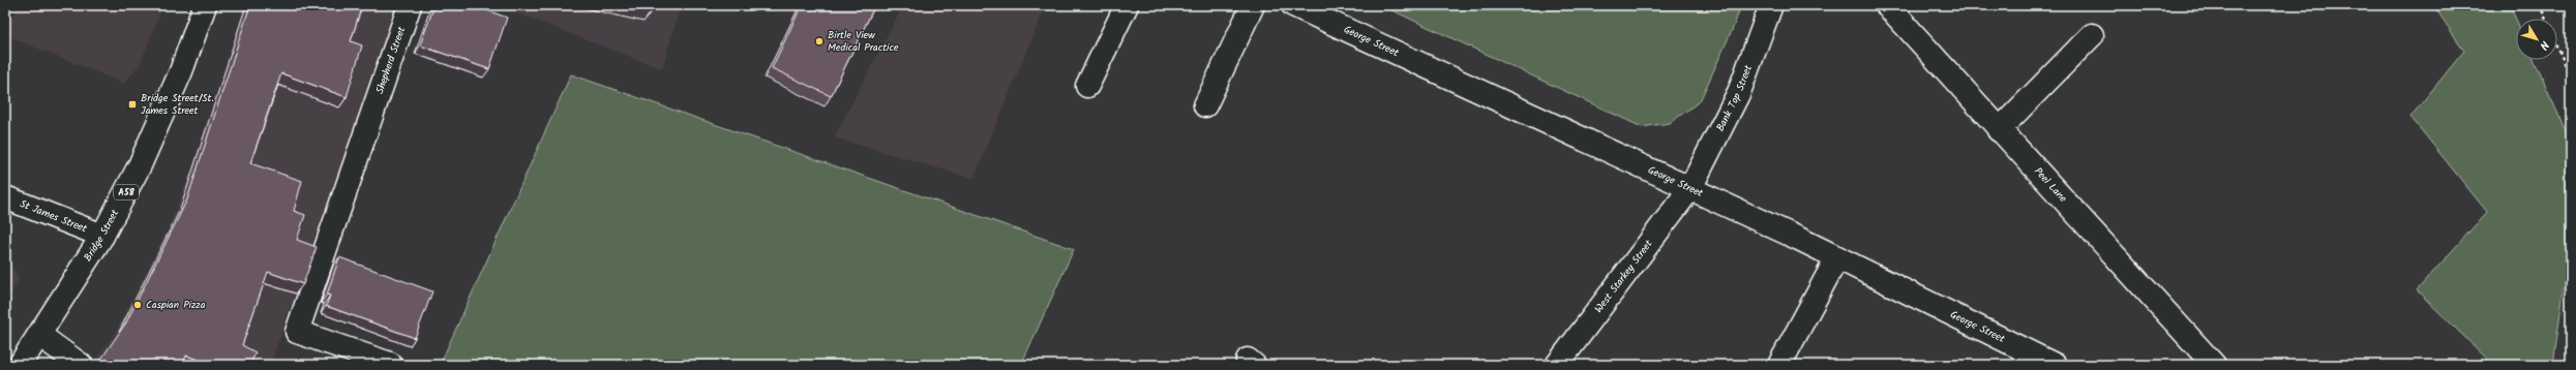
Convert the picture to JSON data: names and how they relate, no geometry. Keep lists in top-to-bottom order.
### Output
{
  "streets": {
    "main road": [
      "George Street",
      "Shepherd Street",
      "Bank Top Street",
      "Peel Lane",
      "A58",
      "St James Street",
      "Bridge Street",
      "West Starkey Street"
    ]
  },
  "crossings": [
    ["George Street", "Bank Top Street"],
    ["George Street", "West Starkey Street"],
    ["Bank Top Street", "West Starkey Street"],
    ["St James Street", "Bridge Street"]
  ],
  "places": {
    "other": ["Birtle View Medical Practice", "Caspian Pizza"],
    "transit": ["Bridge Street/St. James Street"]
  },
  "north": "bottom right"
}
